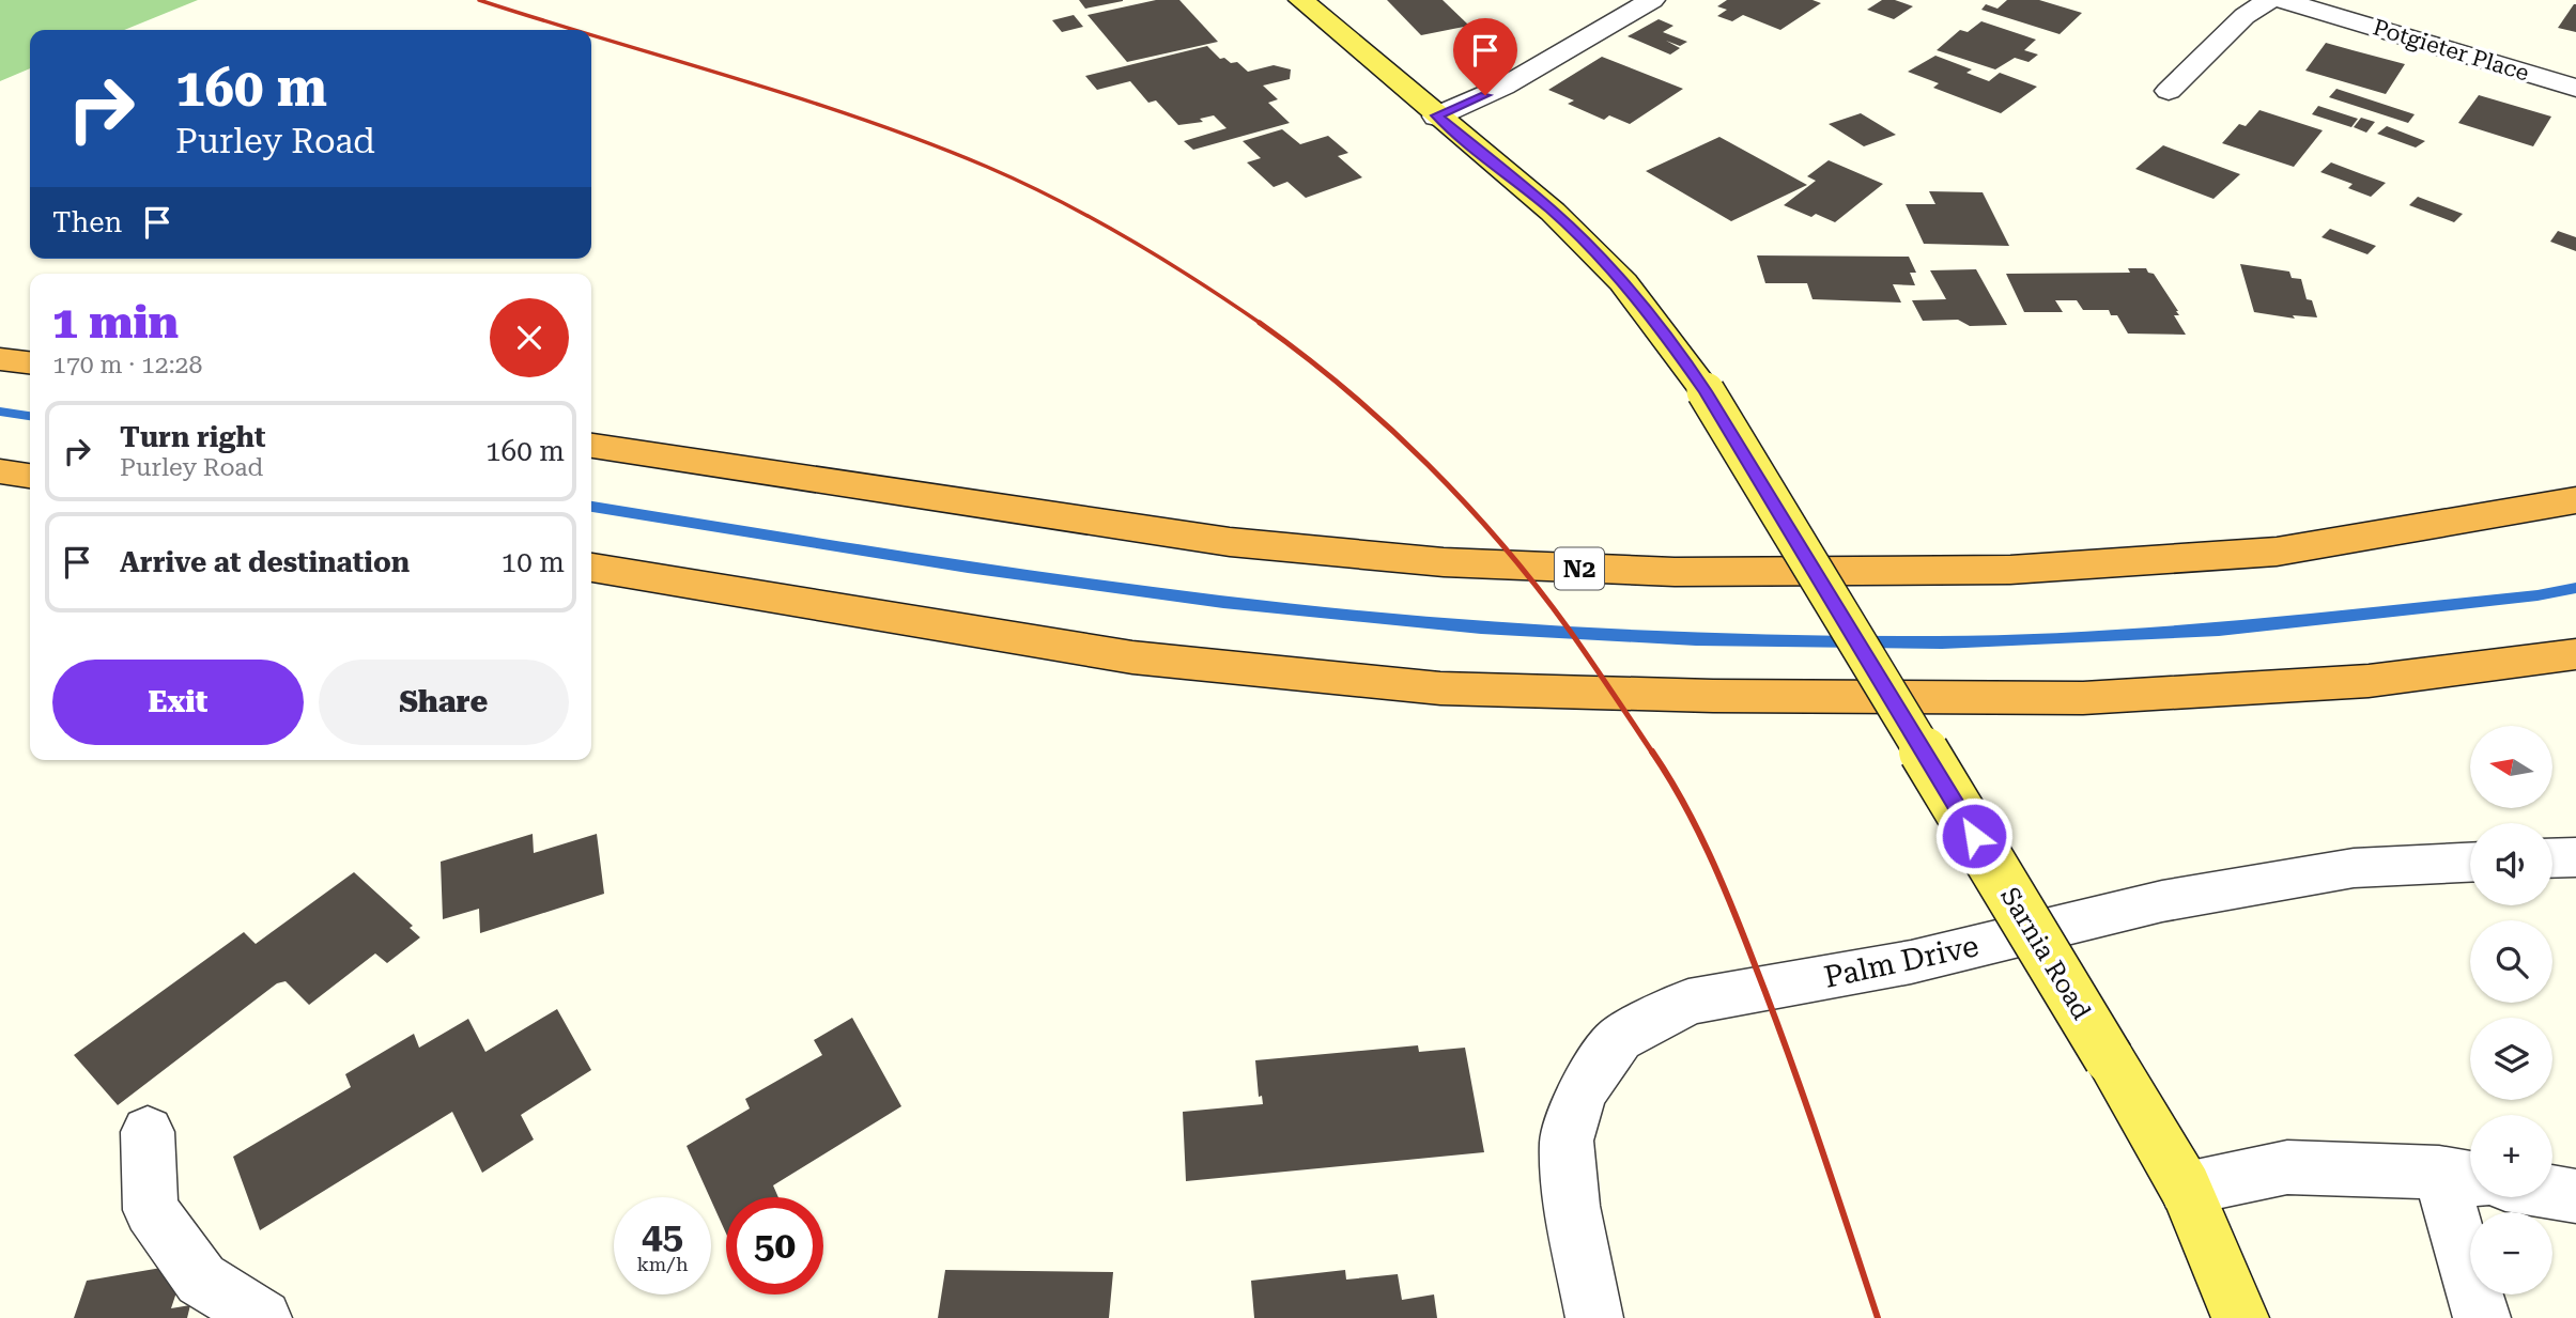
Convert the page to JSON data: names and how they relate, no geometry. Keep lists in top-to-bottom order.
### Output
{
  "streets": {
    "highway": ["N2"],
    "main road": ["Sarnia Road"],
    "street": ["Potgieter Place", "Palm Drive"]
  },
  "north": "left",
  "page": {
    "turn": ["160 m", "Purley Road"],
    "then": "Then",
    "heading": ["1 min", "170 m · 12:28"],
    "list": [
      {
        "name": "Turn right",
        "note": "Purley Road",
        "value": "160 m"
      },
      {
        "name": "Arrive at destination",
        "value": "10 m"
      }
    ],
    "buttons": ["Exit", "Share"],
    "map_buttons": ["+", "−"],
    "speed": "45 km/h",
    "limit": "50"
  }
}
